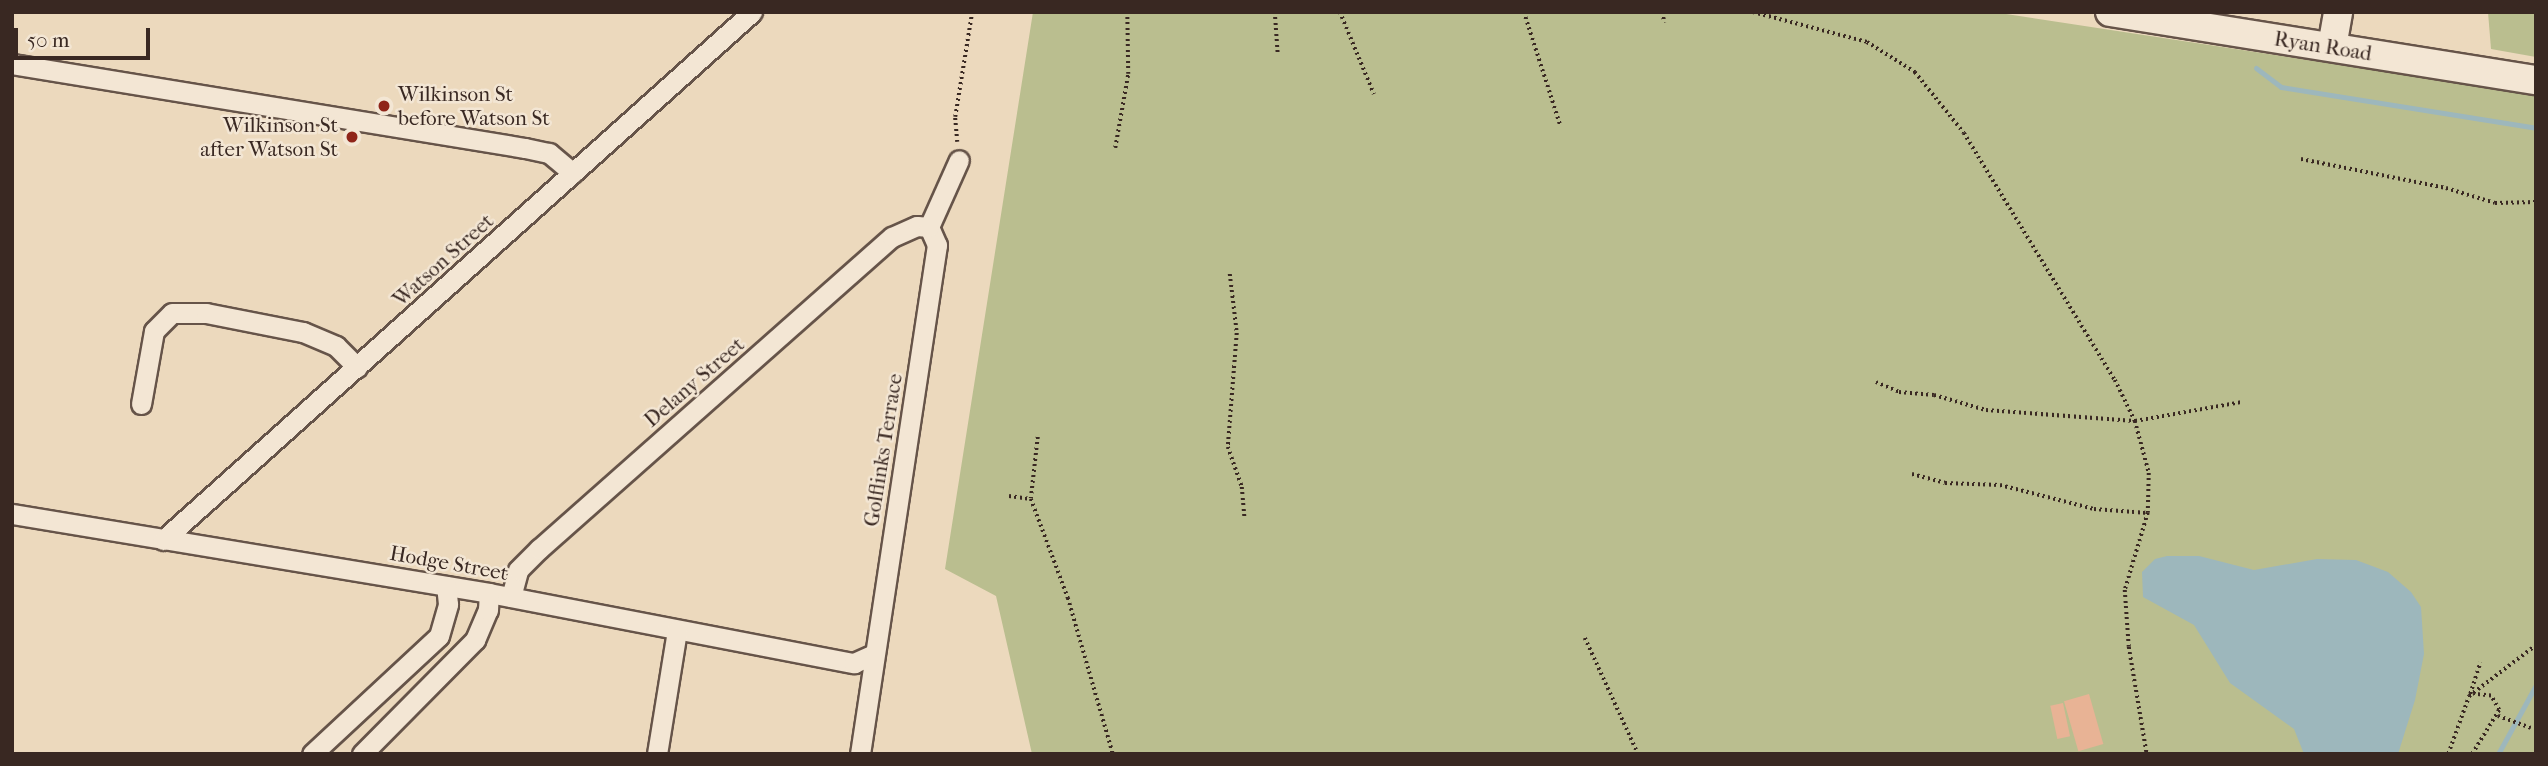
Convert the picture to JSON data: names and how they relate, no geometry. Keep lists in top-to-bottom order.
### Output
{
  "streets": {
    "street": [
      "Ryan Road",
      "Watson Street",
      "Delany Street",
      "Golflinks Terrace",
      "Hodge Street"
    ]
  },
  "crossings": [
    ["Watson Street", "Hodge Street"],
    ["Delany Street", "Golflinks Terrace"],
    ["Delany Street", "Hodge Street"],
    ["Golflinks Terrace", "Hodge Street"]
  ],
  "places": ["Wilkinson St before Watson St", "Wilkinson St after Watson St"],
  "scale_bar": "50 m"
}
